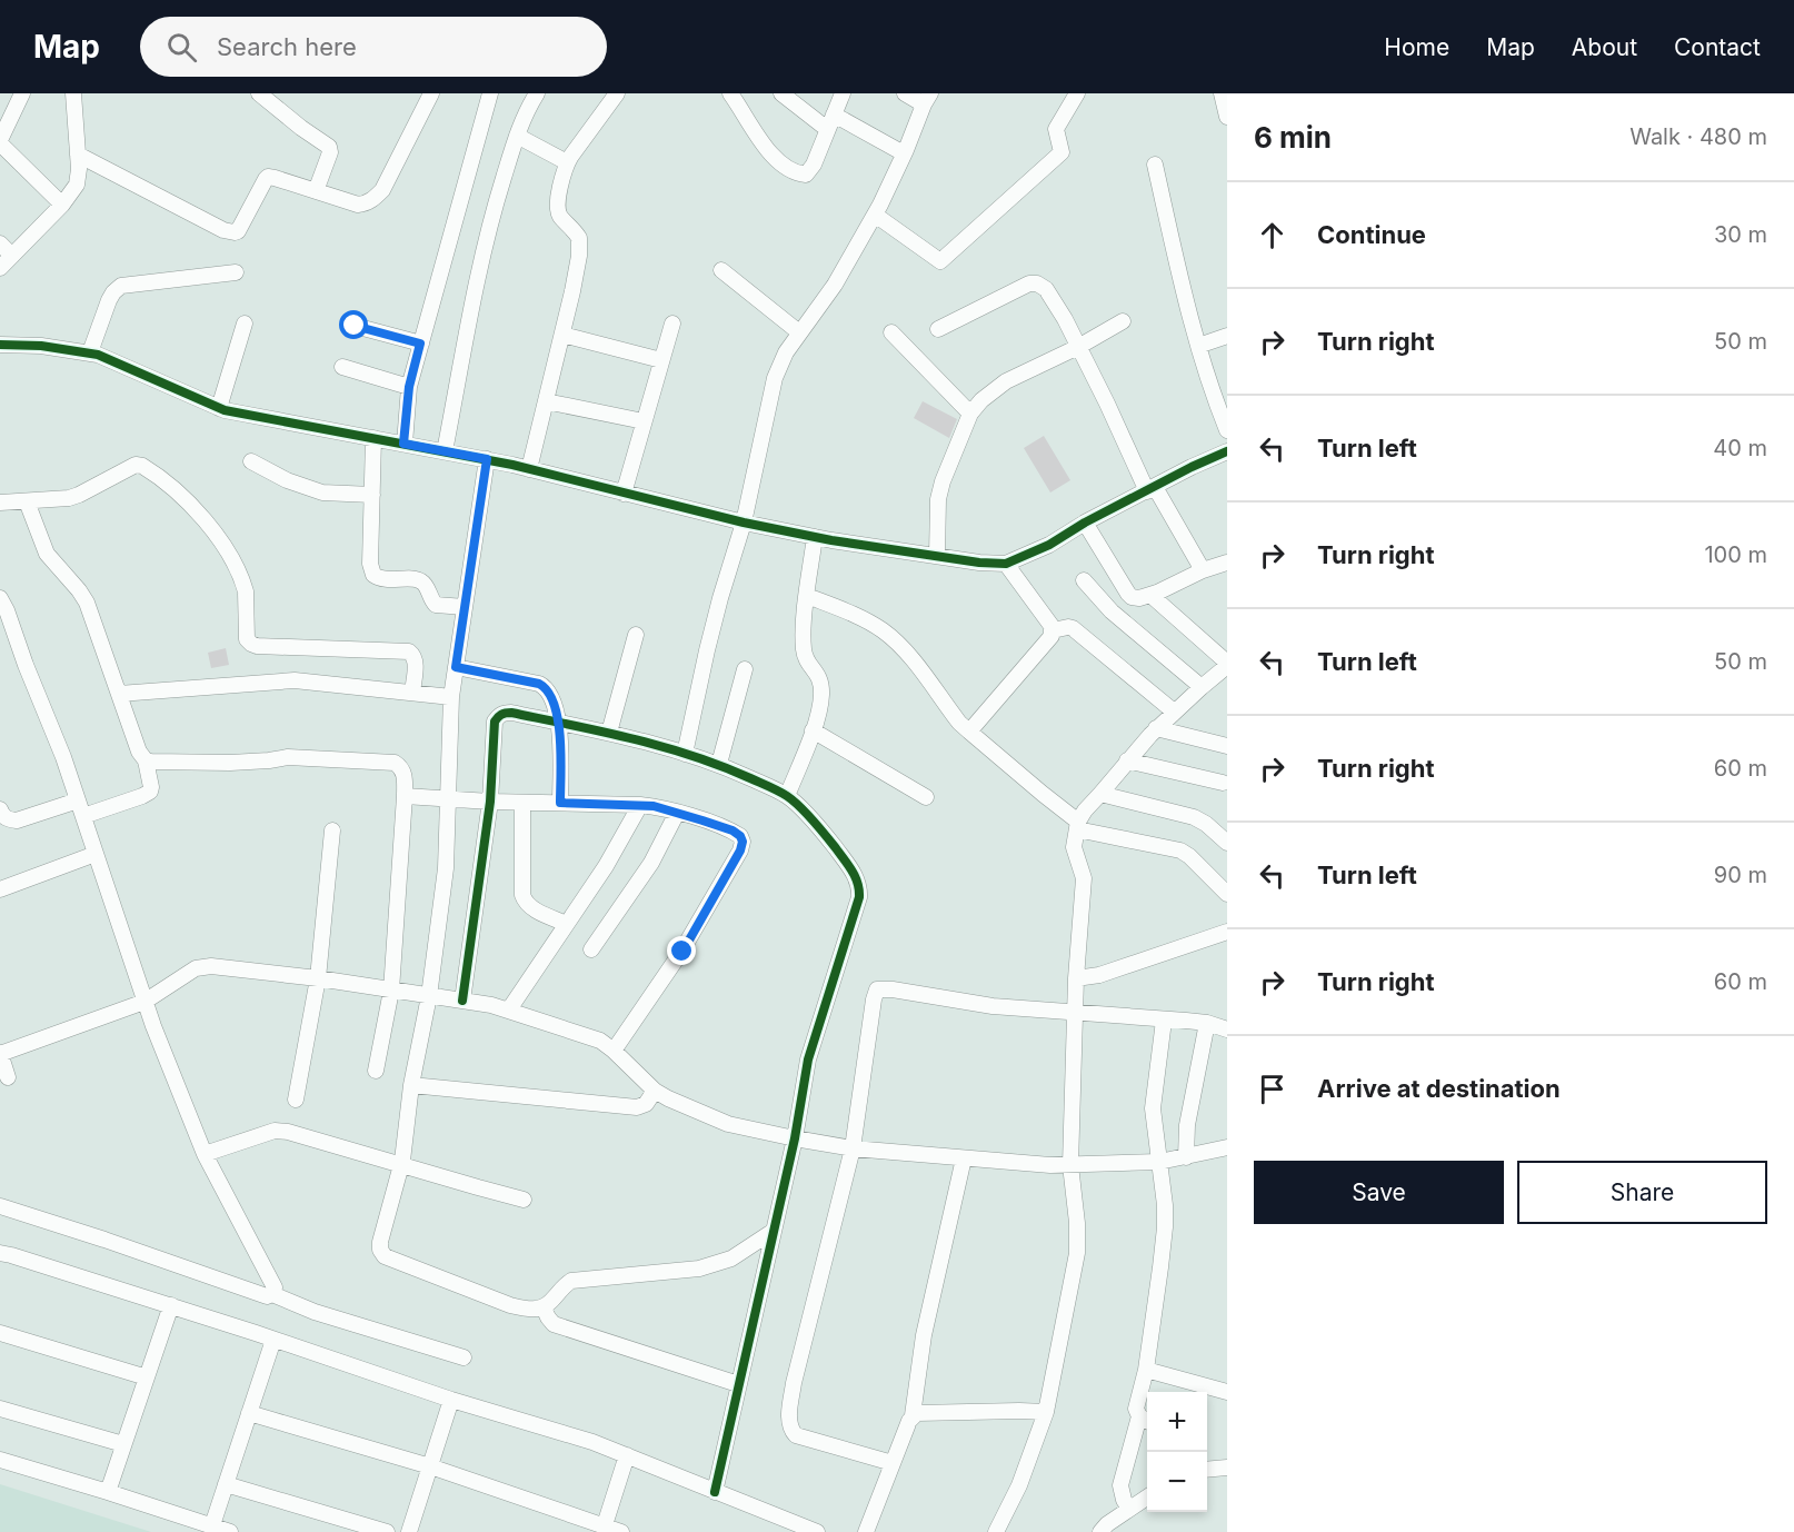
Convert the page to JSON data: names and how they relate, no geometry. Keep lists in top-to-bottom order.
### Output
{
  "page": {
    "header": "Map",
    "search": "Search here",
    "nav": [
      "Home",
      "Map",
      "About",
      "Contact"
    ],
    "heading": ["6 min", "Walk · 480 m"],
    "list": [
      ["Continue", "30 m"],
      ["Turn right", "50 m"],
      ["Turn left", "40 m"],
      ["Turn right", "100 m"],
      ["Turn left", "50 m"],
      ["Turn right", "60 m"],
      ["Turn left", "90 m"],
      ["Turn right", "60 m"],
      "Arrive at destination"
    ],
    "buttons": ["Save", "Share"],
    "map_buttons": ["+", "−"]
  }
}
